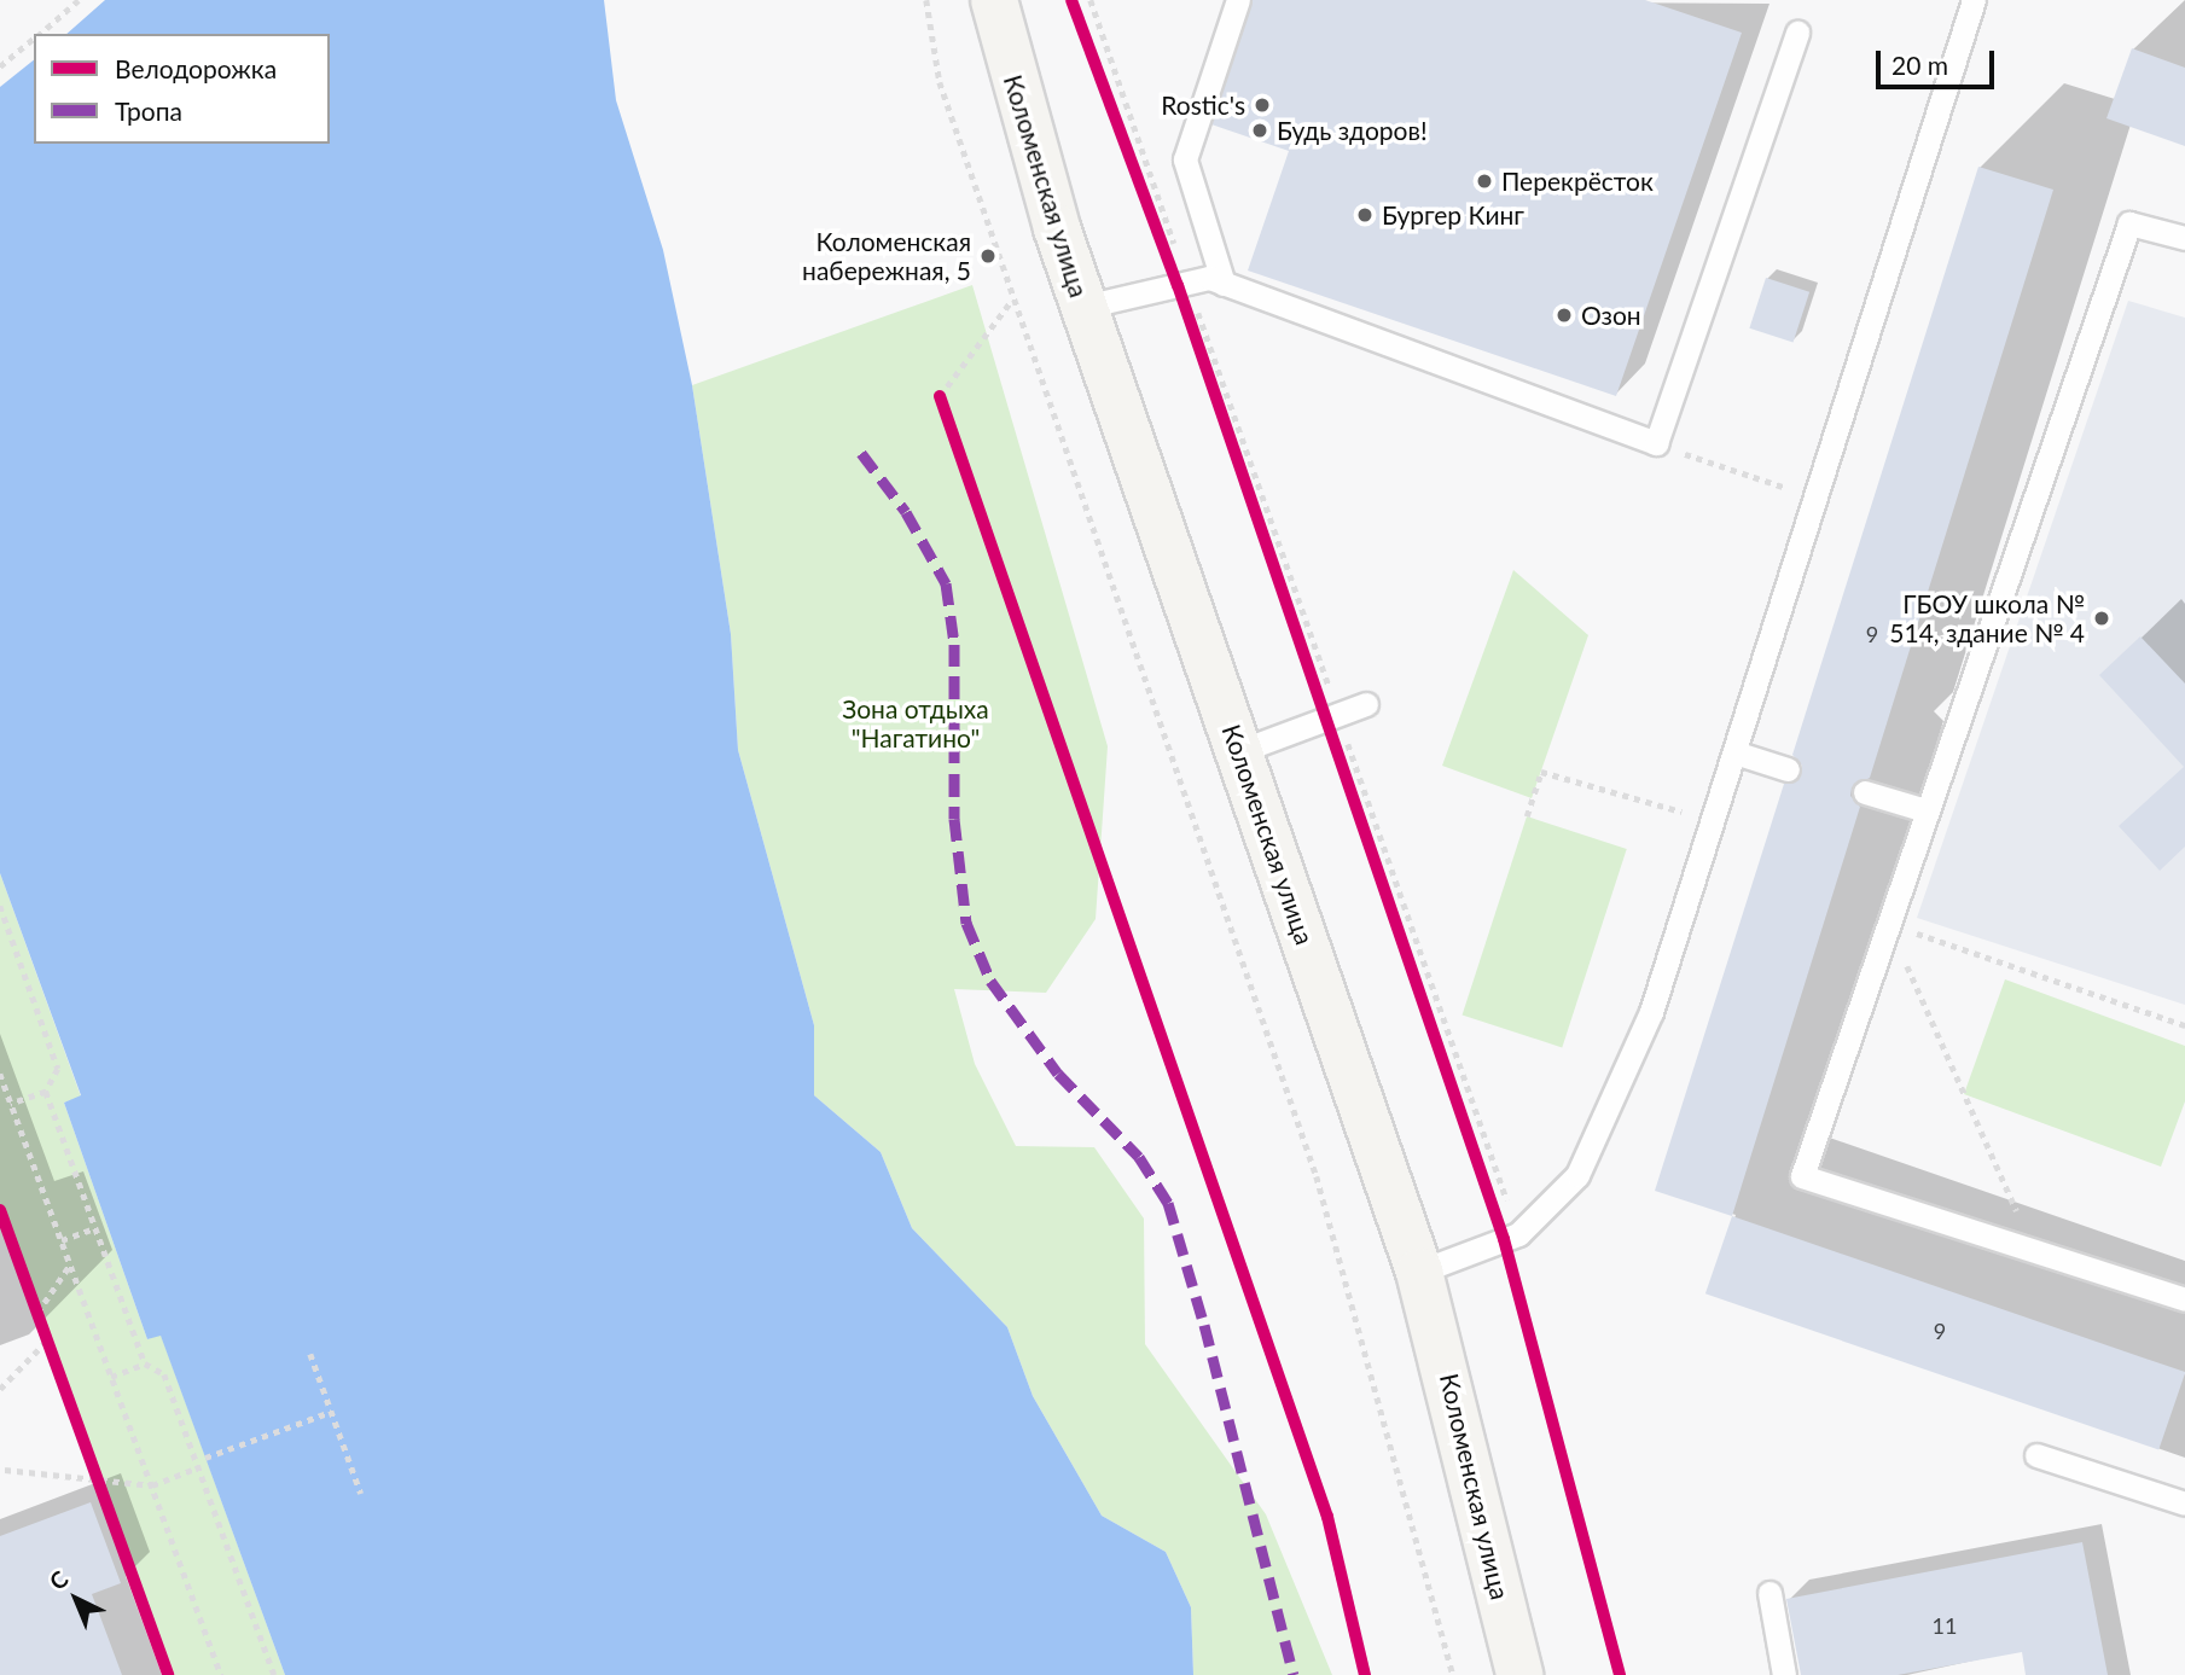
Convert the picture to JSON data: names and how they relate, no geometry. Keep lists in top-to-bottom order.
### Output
{
  "streets": {
    "street": ["Коломенская улица"]
  },
  "parks": ["Зона отдыха \"Нагатино\""],
  "places": [
    "Rostic's",
    "Будь здоров!",
    "Перекрёсток",
    "Бургер Кинг",
    "Коломенская набережная, 5",
    "Озон",
    "ГБОУ школа № 514, здание № 4"
  ],
  "house_numbers": ["9", "9", "11"],
  "legend": ["Велодорожка", "Тропа"],
  "scale_bar": "20 m",
  "north": "top left"
}
